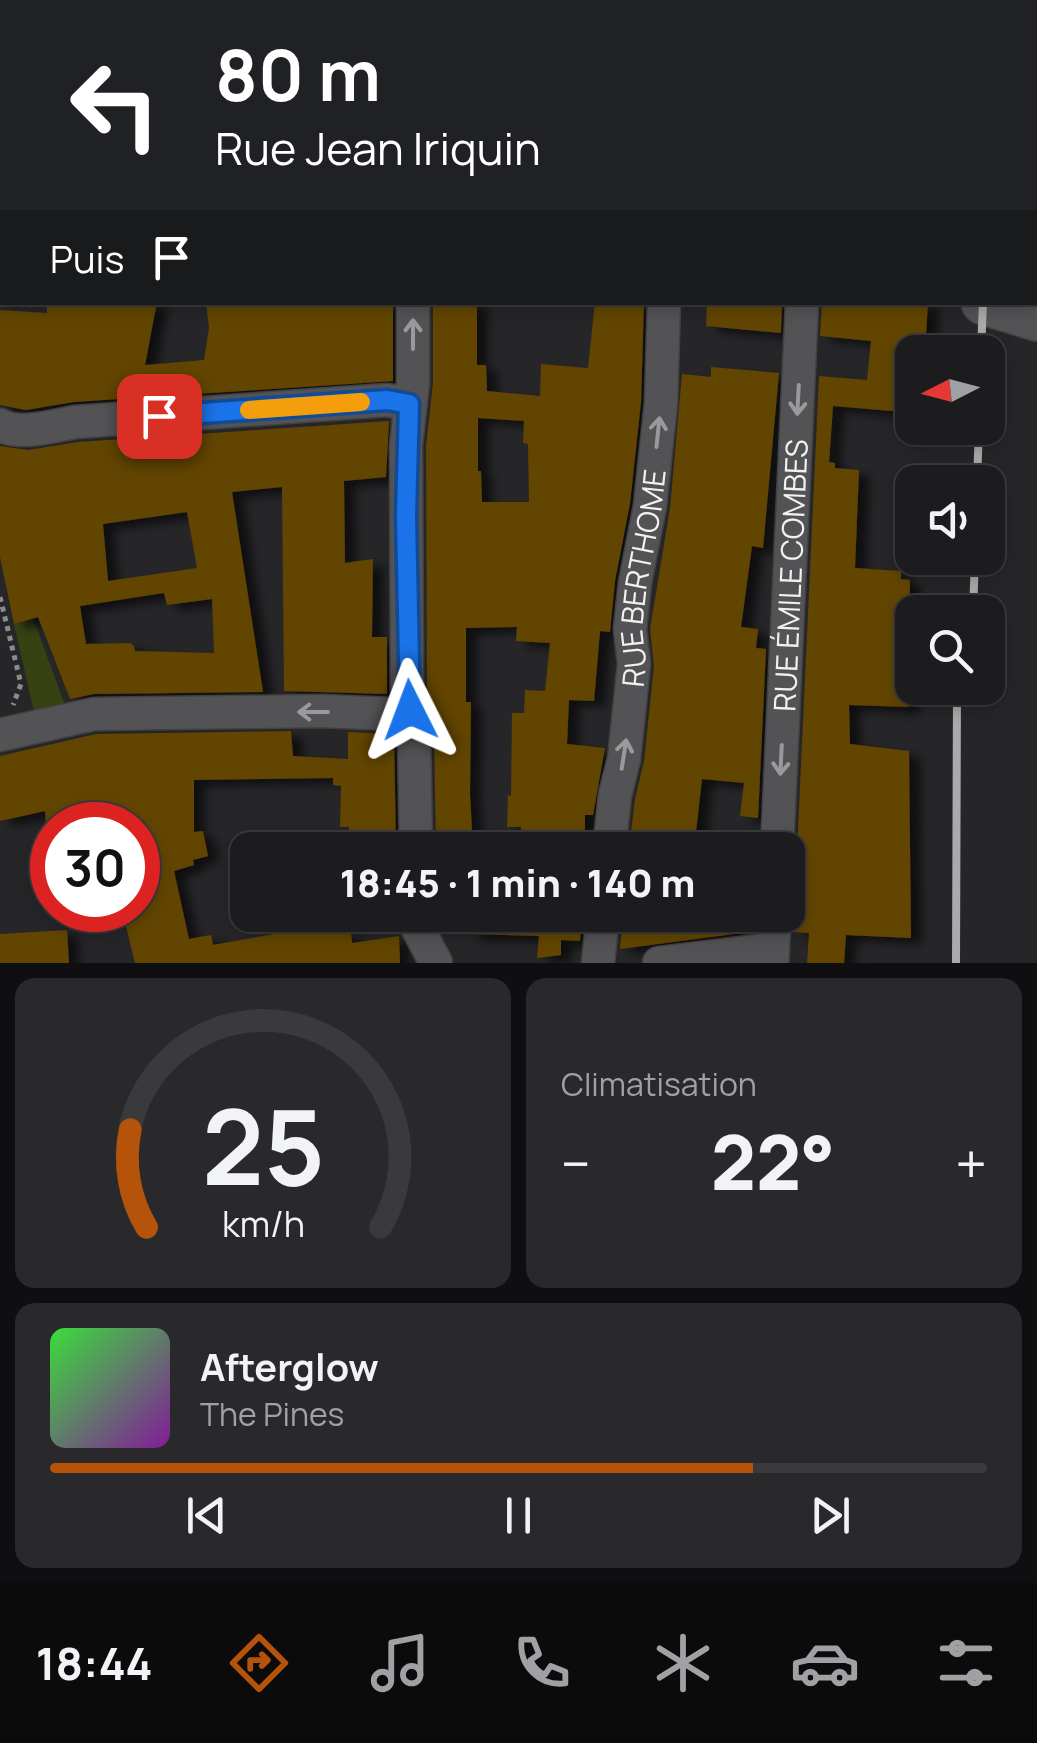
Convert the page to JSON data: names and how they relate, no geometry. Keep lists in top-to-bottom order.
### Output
{
  "streets": {
    "street": ["RUE ÉMILE COMBES", "RUE BERTHOME"]
  },
  "one_way": ["RUE ÉMILE COMBES"],
  "north": "left",
  "page": {
    "turn": ["80 m", "Rue Jean Iriquin"],
    "then": "Puis",
    "limit": "30",
    "trip": "18:45 · 1 min · 140 m",
    "tile": "Climatisation",
    "heat": ["−", "22°", "+"],
    "song": ["Afterglow", "The Pines"],
    "tabs": "18:44",
    "gauge": ["25", "km/h"]
  }
}
